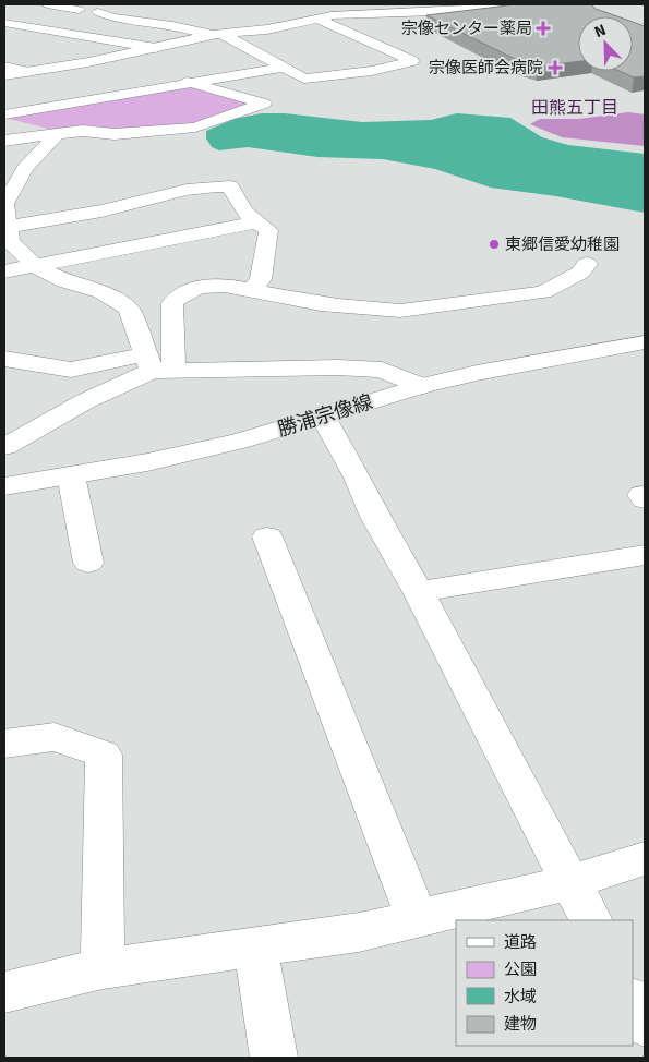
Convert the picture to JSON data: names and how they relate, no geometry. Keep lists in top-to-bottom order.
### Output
{
  "streets": {
    "street": ["勝浦宗像線"]
  },
  "districts": ["田熊五丁目"],
  "places": {
    "health": ["宗像センター薬局", "宗像医師会病院"],
    "other": ["東郷信愛幼稚園"]
  },
  "legend": [
    "道路",
    "公園",
    "水域",
    "建物"
  ],
  "north": "top left"
}
